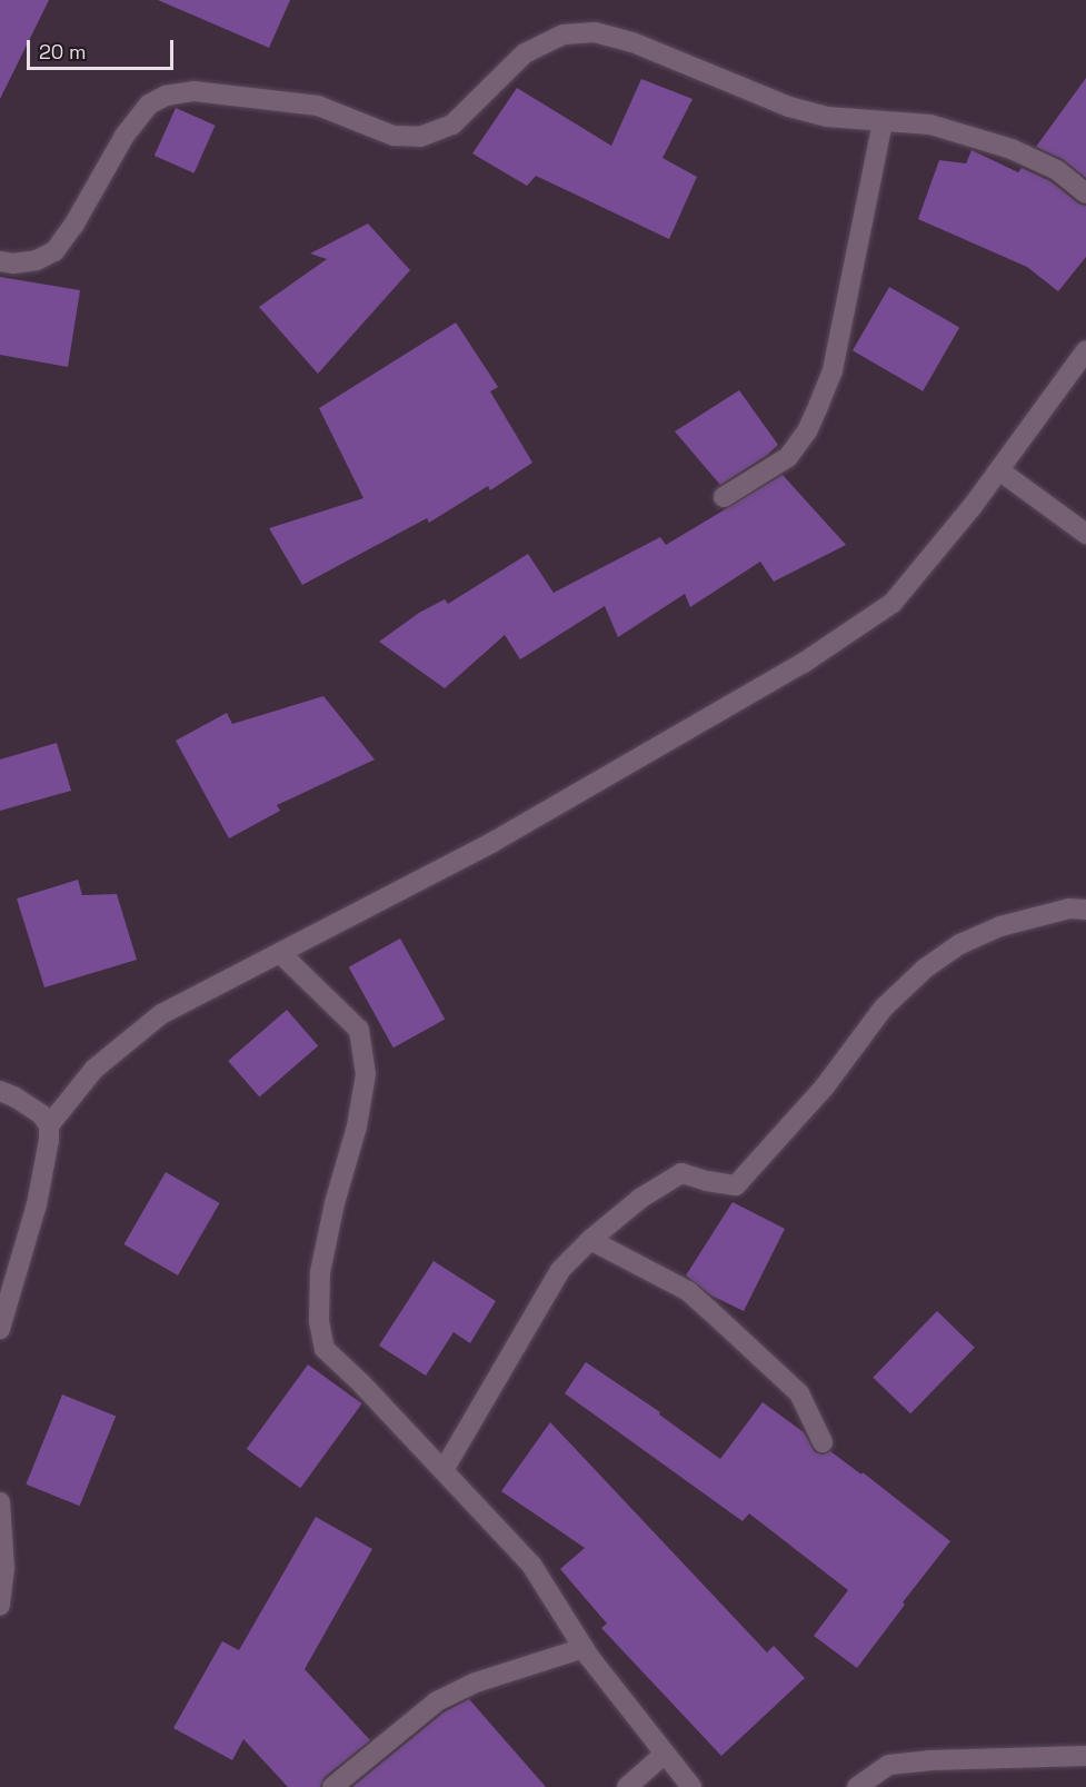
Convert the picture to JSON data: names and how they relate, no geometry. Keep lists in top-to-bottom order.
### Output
{
  "scale_bar": "20 m"
}
